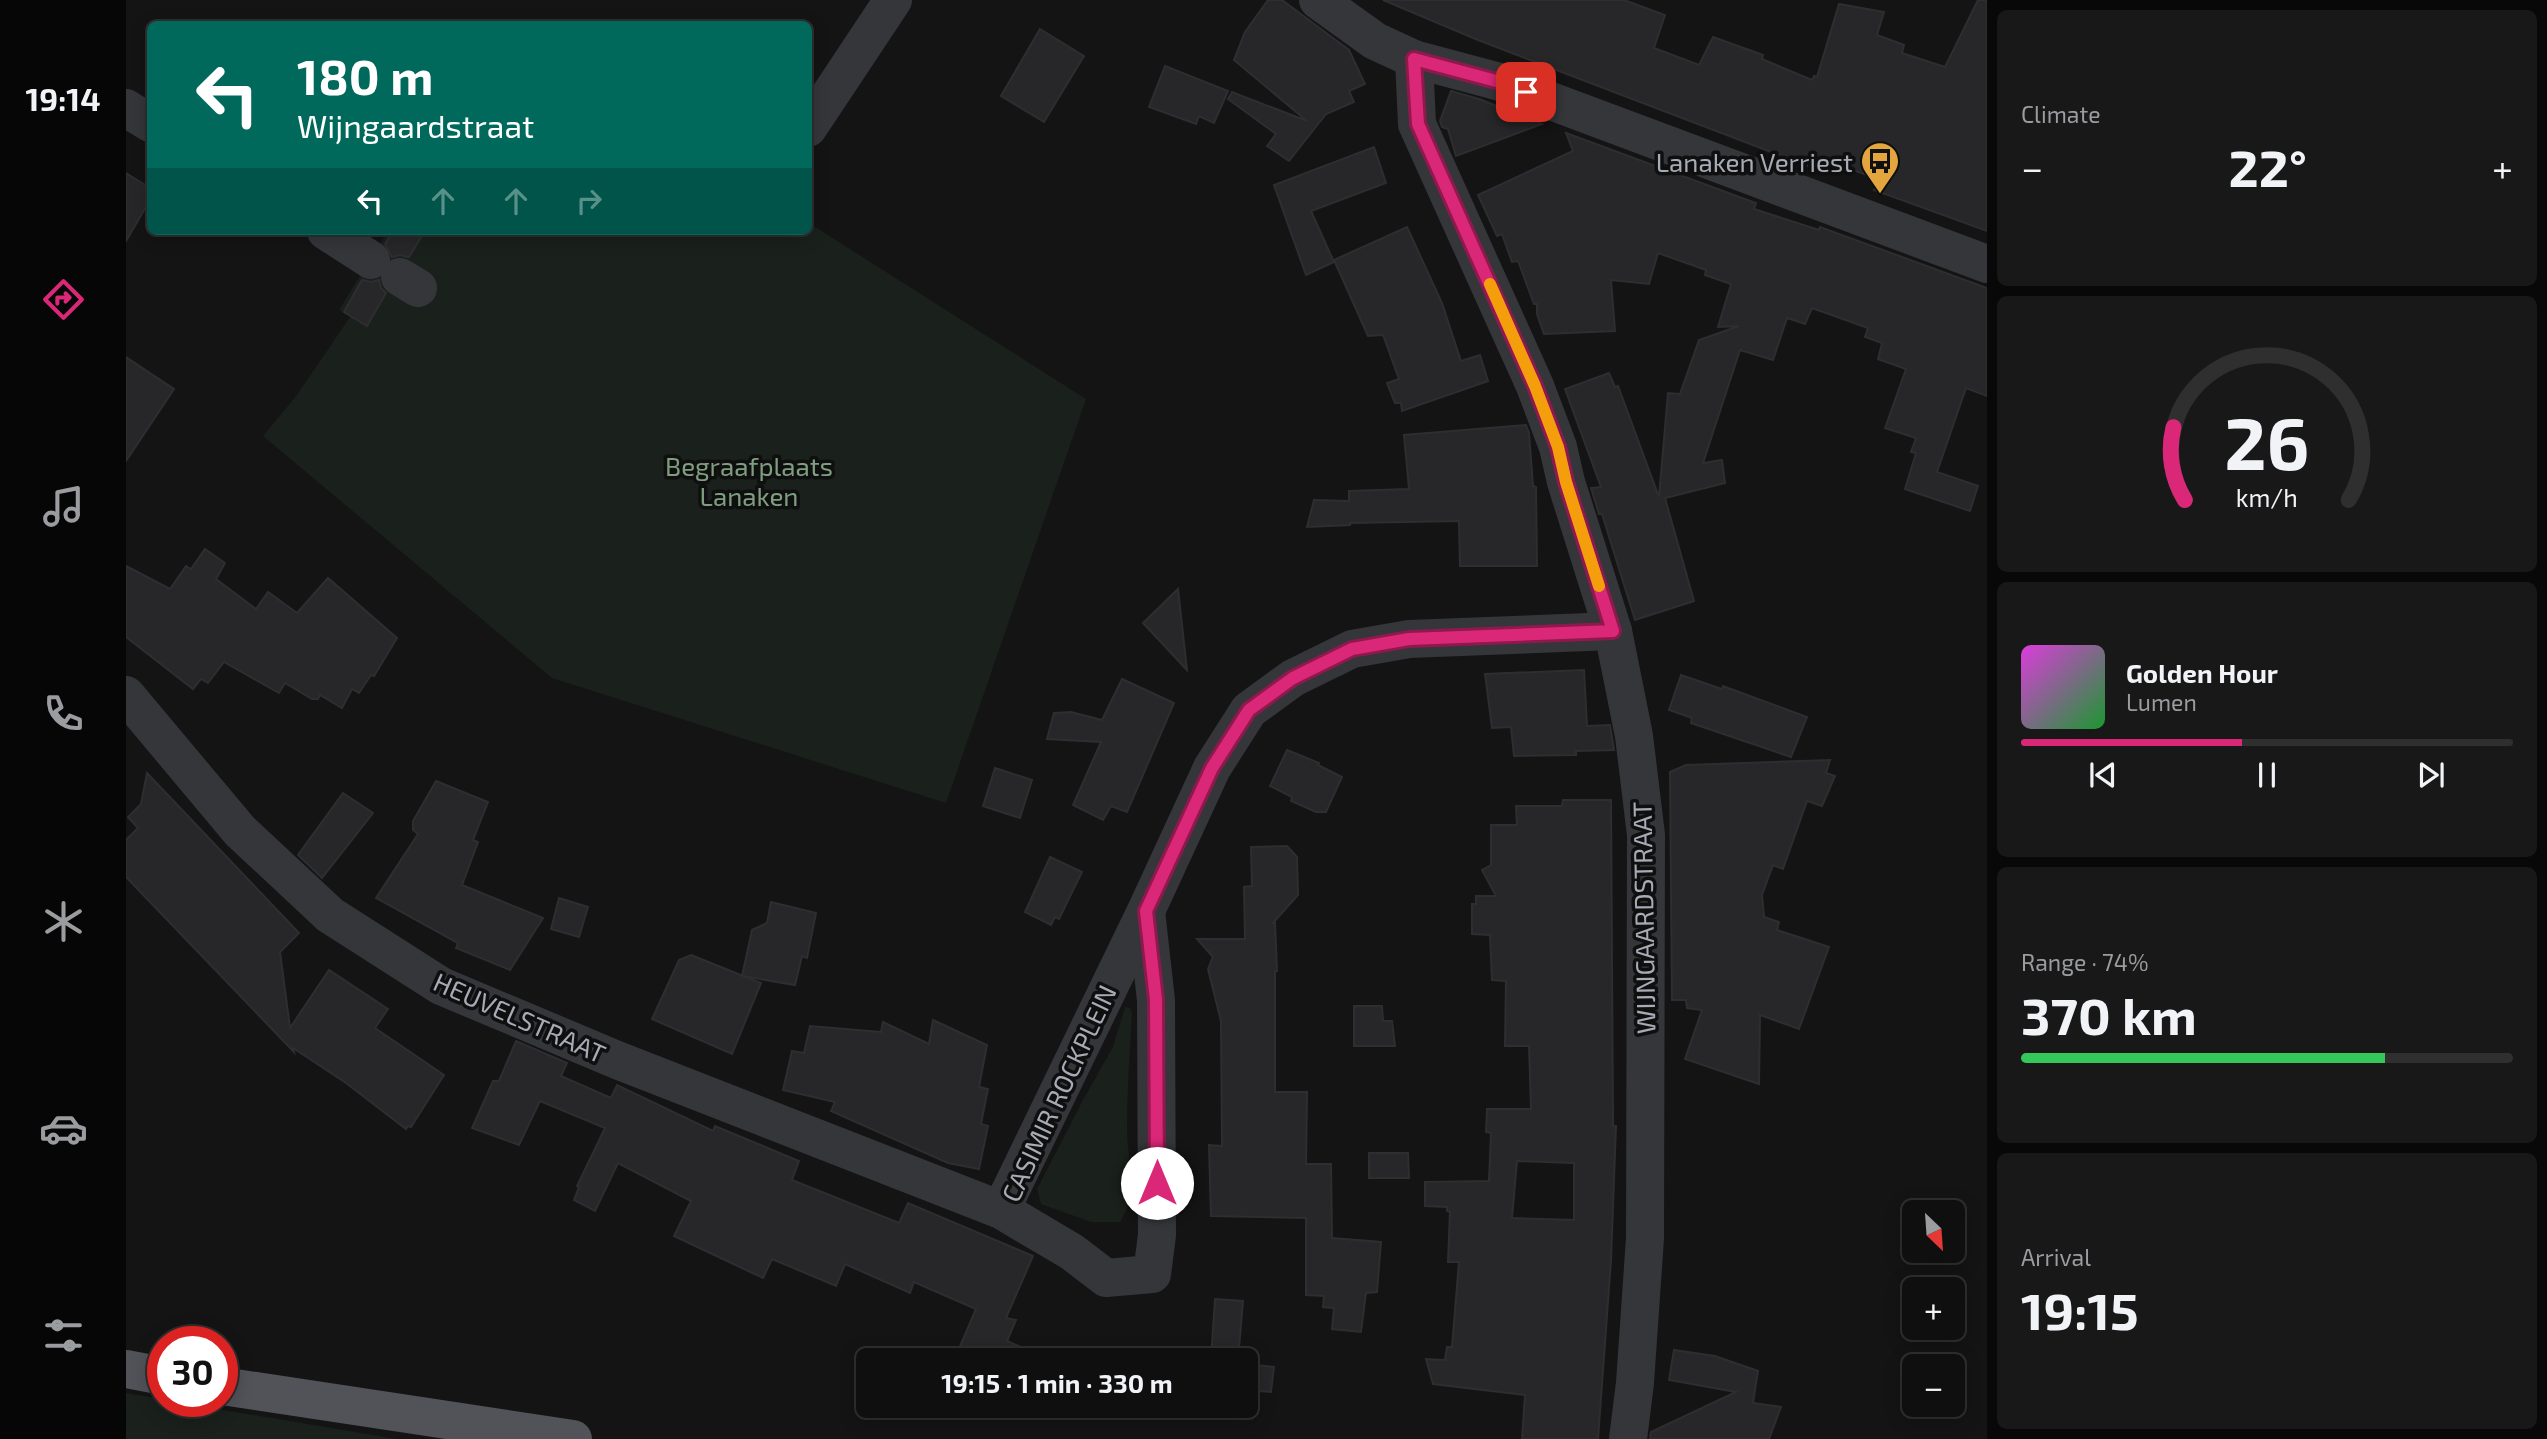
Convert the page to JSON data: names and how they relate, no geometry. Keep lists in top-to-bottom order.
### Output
{
  "streets": {
    "street": ["WIJNGAARDSTRAAT", "HEUVELSTRAAT", "CASIMIR ROCKPLEIN"]
  },
  "crossings": [
    ["WIJNGAARDSTRAAT", "CASIMIR ROCKPLEIN"],
    ["HEUVELSTRAAT", "CASIMIR ROCKPLEIN"]
  ],
  "parks": ["Begraafplaats Lanaken"],
  "places": {
    "bus stop": ["Lanaken Verriest"]
  },
  "north": "bottom right",
  "page": {
    "tabs": "19:14",
    "tile": [
      "Climate",
      ["Range · 74%", "370 km"],
      ["Arrival", "19:15"]
    ],
    "turn": ["180 m", "Wijngaardstraat"],
    "heat": ["−", "22°", "+"],
    "song": ["Golden Hour", "Lumen"],
    "map_buttons": ["+", "−"],
    "limit": "30",
    "trip": "19:15 · 1 min · 330 m",
    "gauge": ["26", "km/h"]
  }
}
